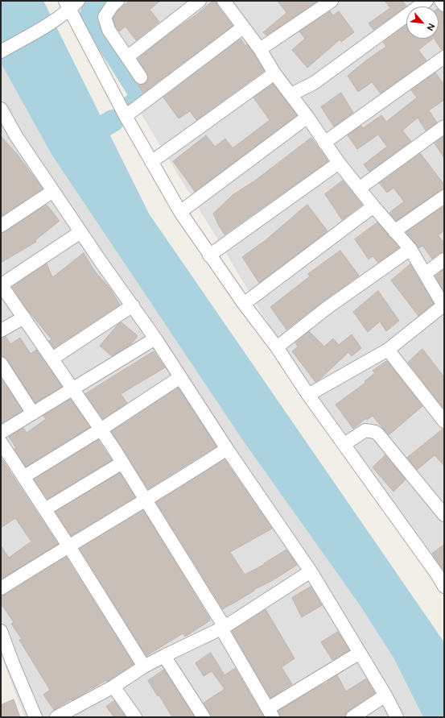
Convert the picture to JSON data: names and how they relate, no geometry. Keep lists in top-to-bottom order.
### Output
{
  "north": "bottom right"
}
